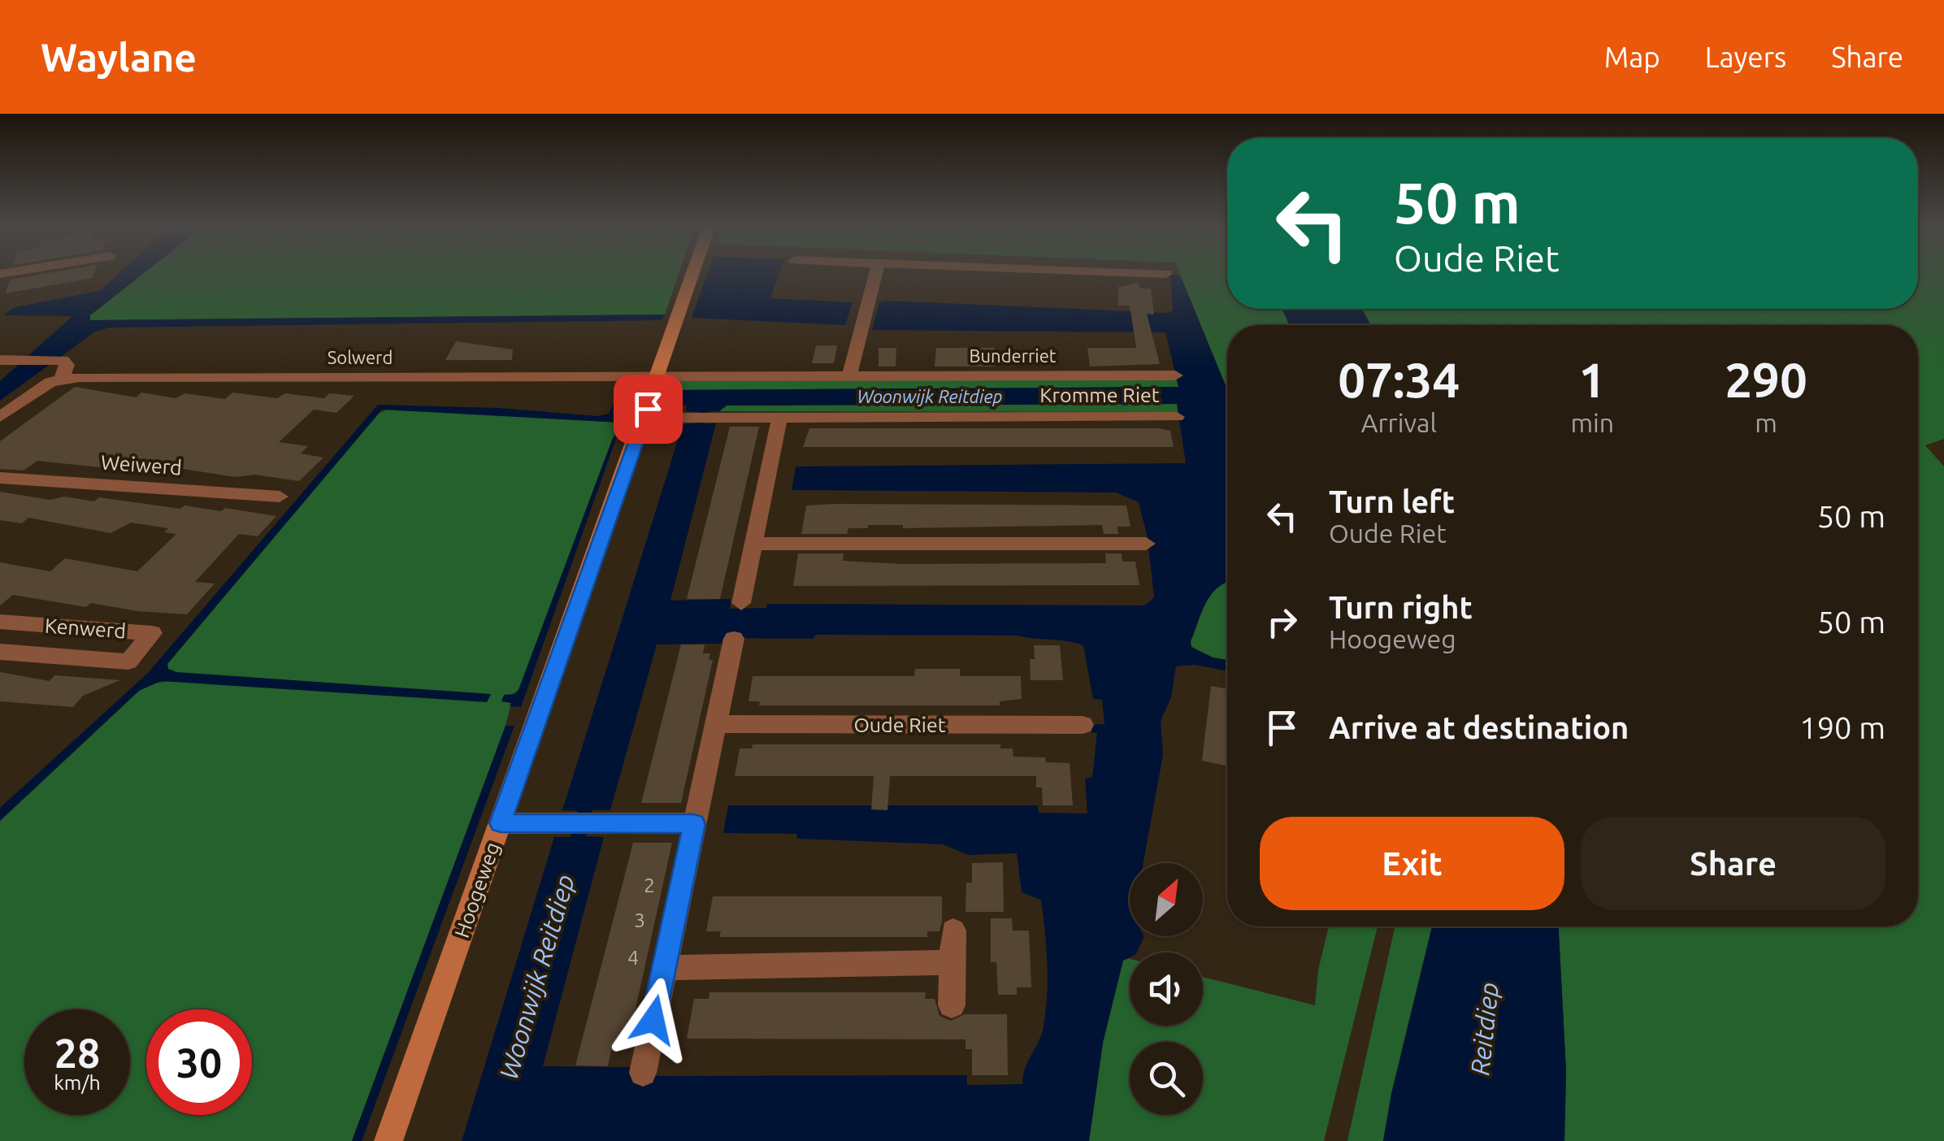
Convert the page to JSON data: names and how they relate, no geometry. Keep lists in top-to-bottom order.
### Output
{
  "streets": {
    "street": [
      "Bunderriet",
      "Solwerd",
      "Kromme Riet",
      "Weiwerd",
      "Kenwerd",
      "Oude Riet",
      "Hoogeweg"
    ]
  },
  "crossings": [
    ["Bunderriet", "Solwerd"],
    ["Bunderriet", "Hoogeweg"],
    ["Solwerd", "Hoogeweg"],
    ["Kromme Riet", "Hoogeweg"]
  ],
  "water": ["Woonwijk Reitdiep", "Reitdiep"],
  "house_numbers": ["2", "3", "4"],
  "north": "top right",
  "page": {
    "header": "Waylane",
    "nav": ["Map", "Layers", "Share"],
    "turn": ["50 m", "Oude Riet"],
    "eta": [
      "07:34",
      "Arrival",
      "1",
      "min",
      "290",
      "m"
    ],
    "list": [
      {
        "name": "Turn left",
        "note": "Oude Riet",
        "value": "50 m"
      },
      {
        "name": "Turn right",
        "note": "Hoogeweg",
        "value": "50 m"
      },
      {
        "name": "Arrive at destination",
        "value": "190 m"
      }
    ],
    "buttons": ["Exit", "Share"],
    "speed": "28 km/h",
    "limit": "30"
  }
}
